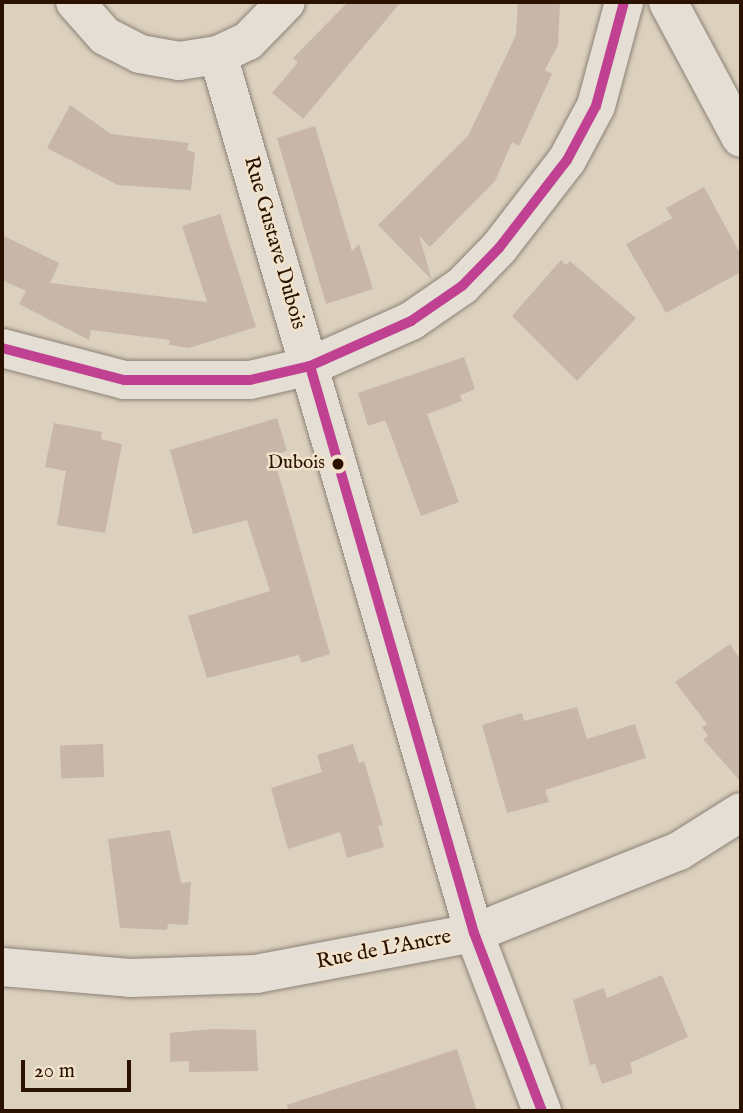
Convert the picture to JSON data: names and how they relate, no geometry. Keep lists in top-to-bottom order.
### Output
{
  "streets": {
    "street": ["Rue Gustave Dubois", "Rue de L'Ancre"]
  },
  "crossings": [
    ["Rue Gustave Dubois", "Rue de L'Ancre"]
  ],
  "places": ["Dubois"],
  "scale_bar": "20 m"
}
